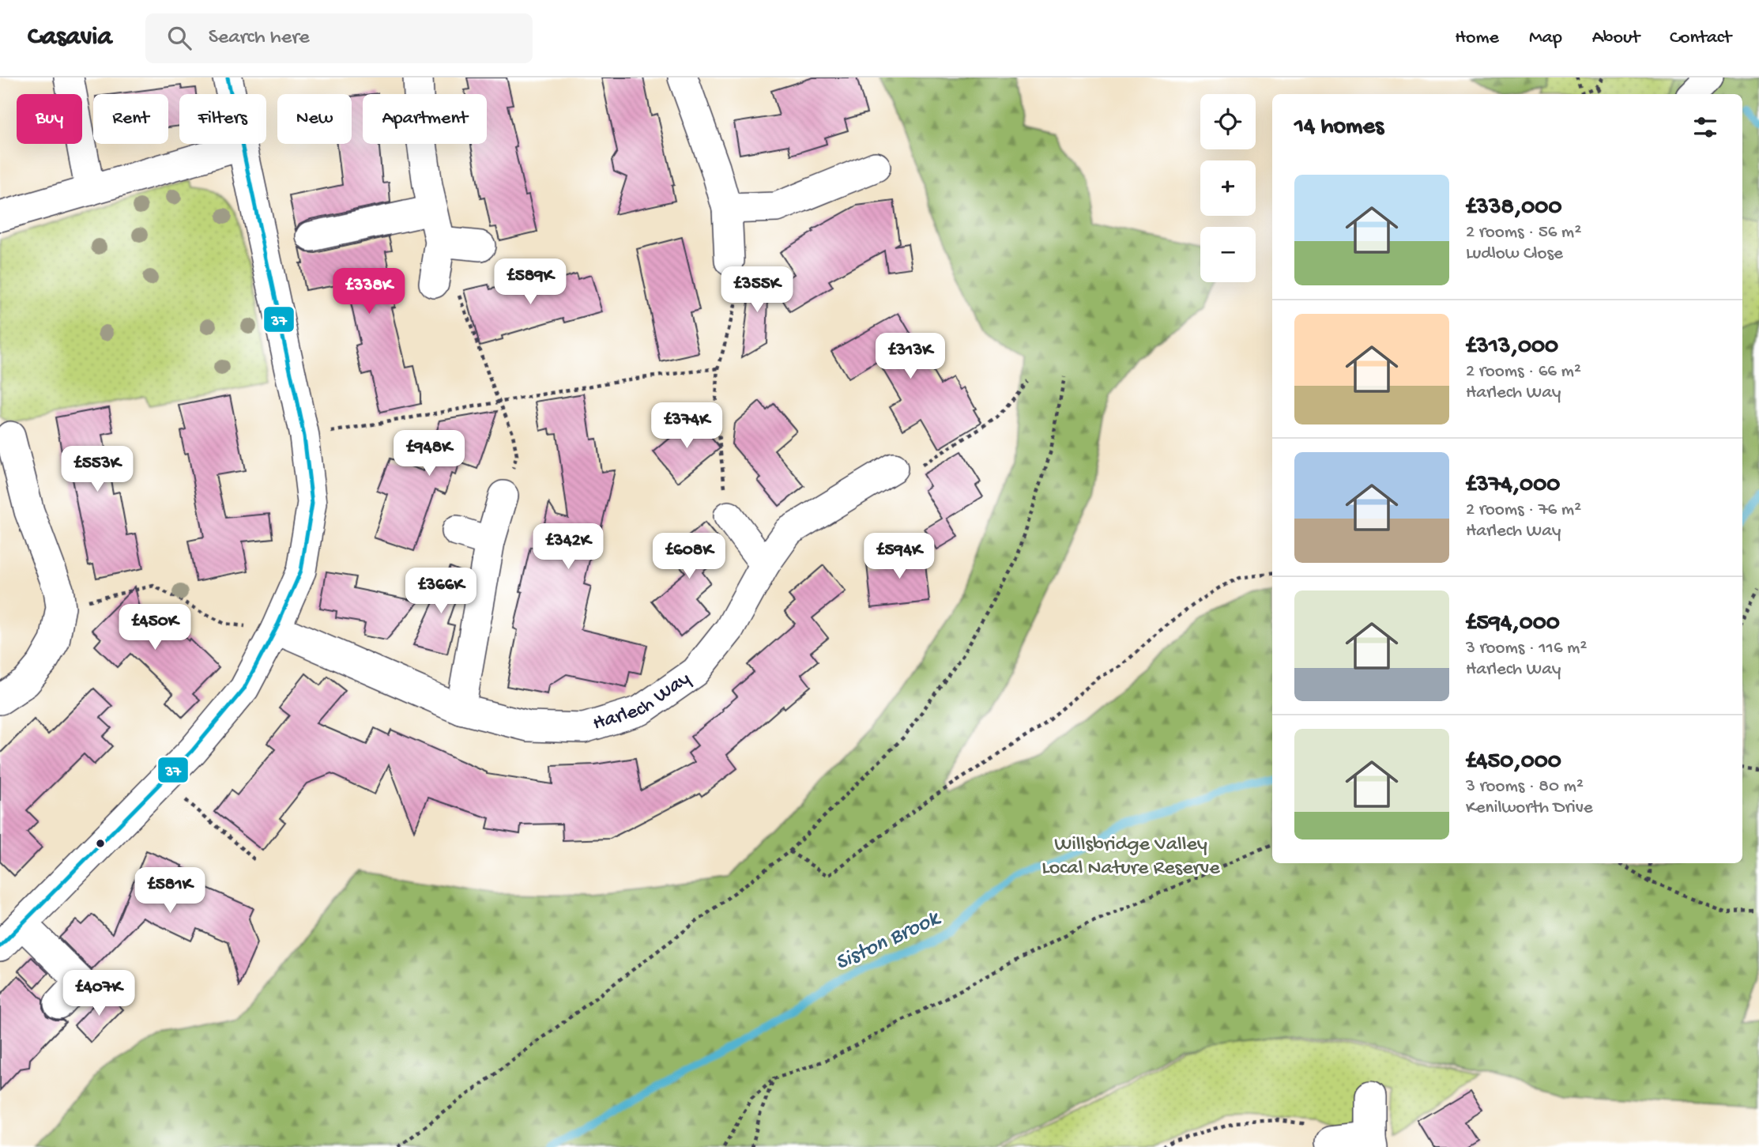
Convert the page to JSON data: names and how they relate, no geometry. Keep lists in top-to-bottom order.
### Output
{
  "streets": {
    "street": ["Harlech Way"]
  },
  "water": ["Siston Brook"],
  "parks": ["Willsbridge Valley Local Nature Reserve"],
  "lines": ["transit line 37"],
  "page": {
    "header": "Casavia",
    "search": "Search here",
    "nav": [
      "Home",
      "Map",
      "About",
      "Contact"
    ],
    "map_buttons": ["+", "−"],
    "chip": [
      "Buy",
      "Rent",
      "Filters",
      "New",
      "Apartment"
    ],
    "heading": "14 homes",
    "list": [
      {
        "name": "£338,000",
        "note": "2 rooms · 56 m² · Ludlow Close"
      },
      {
        "name": "£313,000",
        "note": "2 rooms · 66 m² · Harlech Way"
      },
      {
        "name": "£374,000",
        "note": "2 rooms · 76 m² · Harlech Way"
      },
      {
        "name": "£594,000",
        "note": "3 rooms · 116 m² · Harlech Way"
      },
      {
        "name": "£450,000",
        "note": "3 rooms · 80 m² · Kenilworth Drive"
      }
    ],
    "price": [
      "£589K",
      "£355K",
      "£338K",
      "£313K",
      "£374K",
      "£948K",
      "£553K",
      "£342K",
      "£608K",
      "£594K",
      "£366K",
      "£450K",
      "£581K",
      "£407K"
    ]
  }
}
